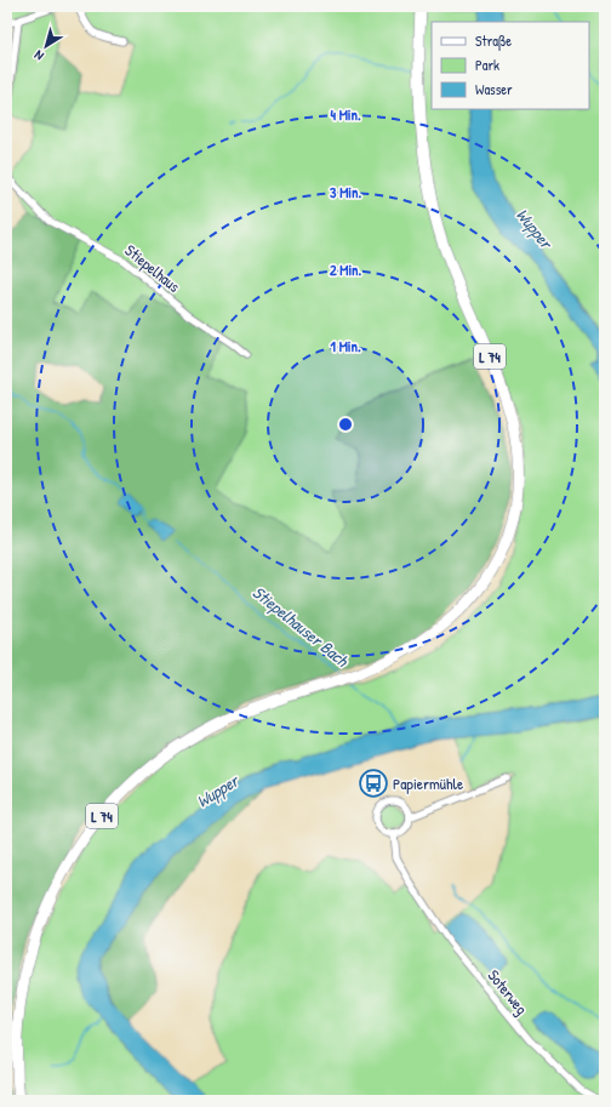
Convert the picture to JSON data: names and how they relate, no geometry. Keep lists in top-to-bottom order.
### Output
{
  "streets": {
    "main road": ["L 74"],
    "street": ["Stiepelhaus", "Soterweg"]
  },
  "water": ["Wupper", "Stiepelhauser Bach"],
  "places": {
    "bus stop": ["Papiermühle"]
  },
  "legend": ["Straße", "Park", "Wasser"],
  "north": "bottom left",
  "rings": [
    "4 Min.",
    "3 Min.",
    "2 Min.",
    "1 Min."
  ]
}
